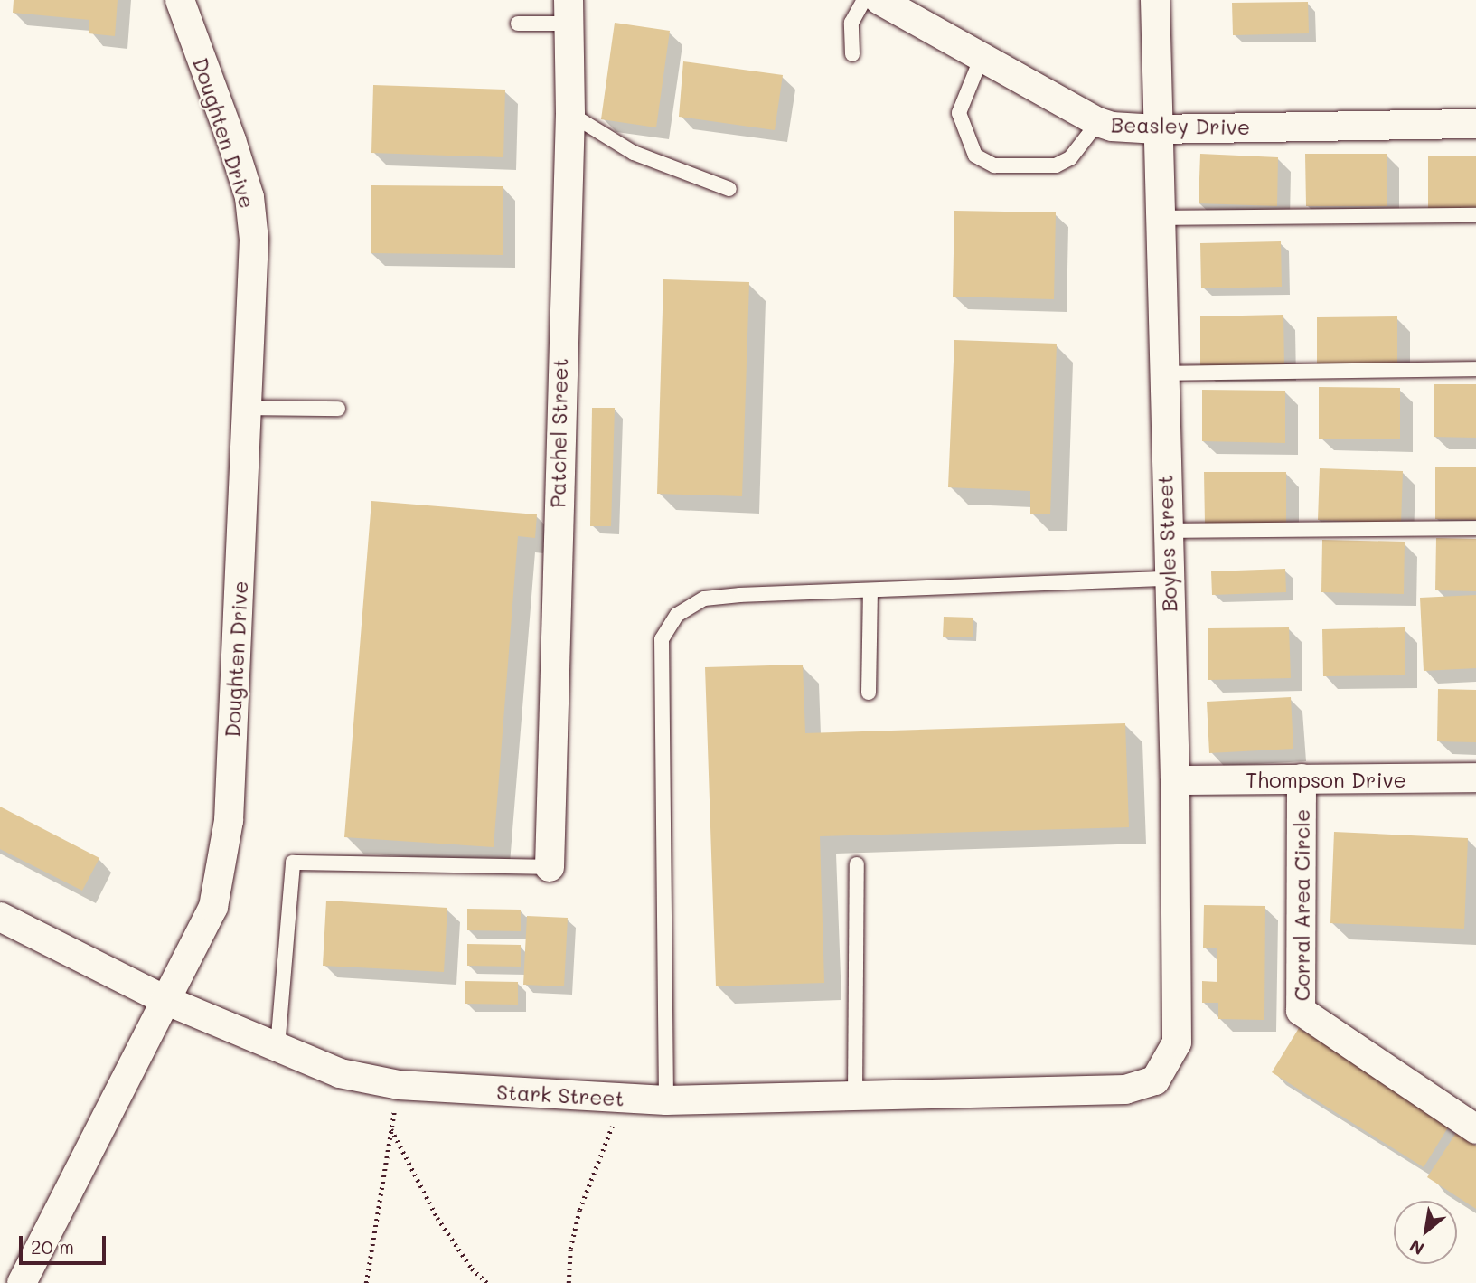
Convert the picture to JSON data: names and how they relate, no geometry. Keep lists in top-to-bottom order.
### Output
{
  "streets": {
    "street": [
      "Beasley Drive",
      "Doughten Drive",
      "Patchel Street",
      "Boyles Street",
      "Thompson Drive",
      "Corral Area Circle",
      "Stark Street"
    ]
  },
  "crossings": [
    ["Beasley Drive", "Boyles Street"],
    ["Doughten Drive", "Stark Street"],
    ["Boyles Street", "Thompson Drive"],
    ["Boyles Street", "Stark Street"],
    ["Thompson Drive", "Corral Area Circle"]
  ],
  "scale_bar": "20 m",
  "north": "bottom left"
}
